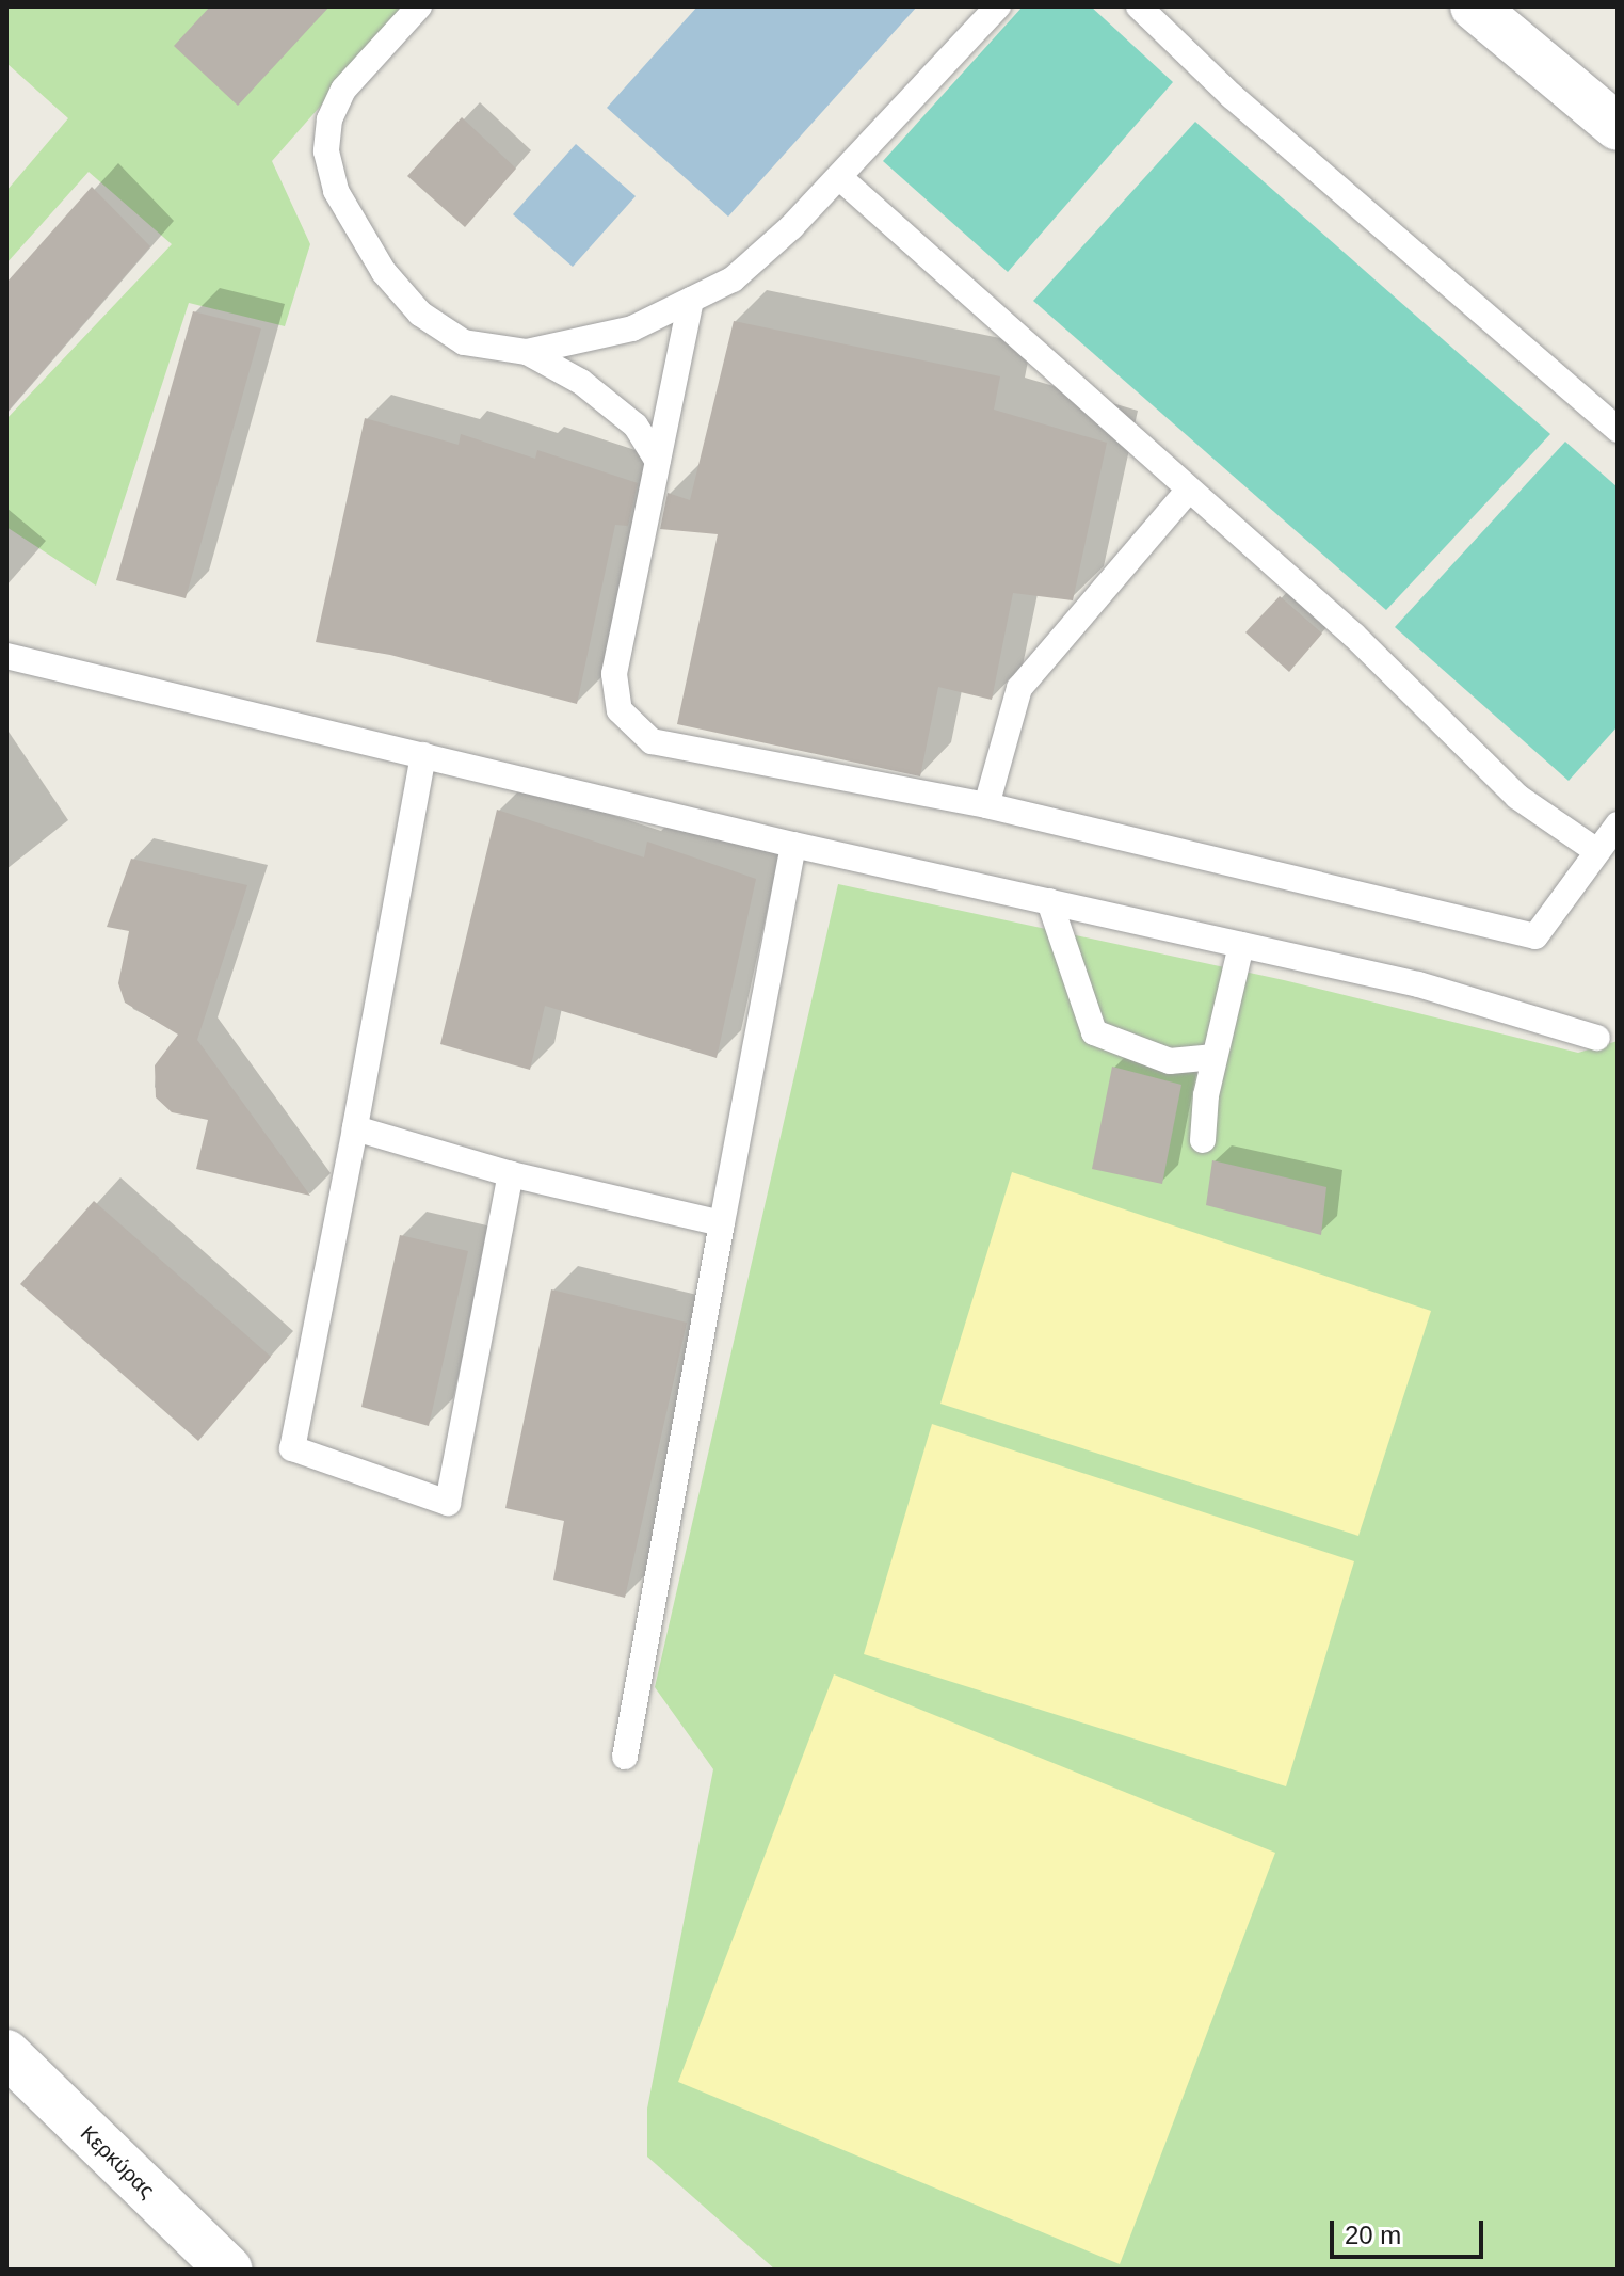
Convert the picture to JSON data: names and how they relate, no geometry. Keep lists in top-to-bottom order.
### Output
{
  "streets": {
    "street": ["Κερκύρας"]
  },
  "scale_bar": "20 m"
}
